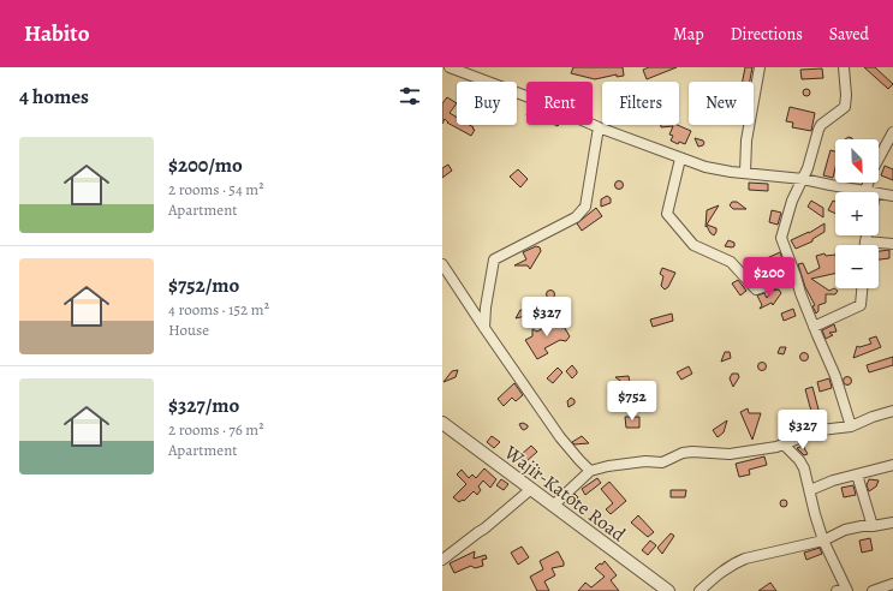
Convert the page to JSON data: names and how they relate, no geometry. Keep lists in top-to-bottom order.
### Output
{
  "streets": {
    "street": ["Wajir-Katote Road"]
  },
  "north": "bottom right",
  "page": {
    "header": "Habito",
    "nav": ["Map", "Directions", "Saved"],
    "heading": "4 homes",
    "chip": [
      "Buy",
      "Rent",
      "Filters",
      "New"
    ],
    "list": [
      {
        "name": "$200/mo",
        "note": "2 rooms · 54 m² · Apartment"
      },
      {
        "name": "$752/mo",
        "note": "4 rooms · 152 m² · House"
      },
      {
        "name": "$327/mo",
        "note": "2 rooms · 76 m² · Apartment"
      }
    ],
    "map_buttons": ["+", "−"],
    "price": [
      "$200",
      "$327",
      "$752",
      "$327"
    ]
  }
}
